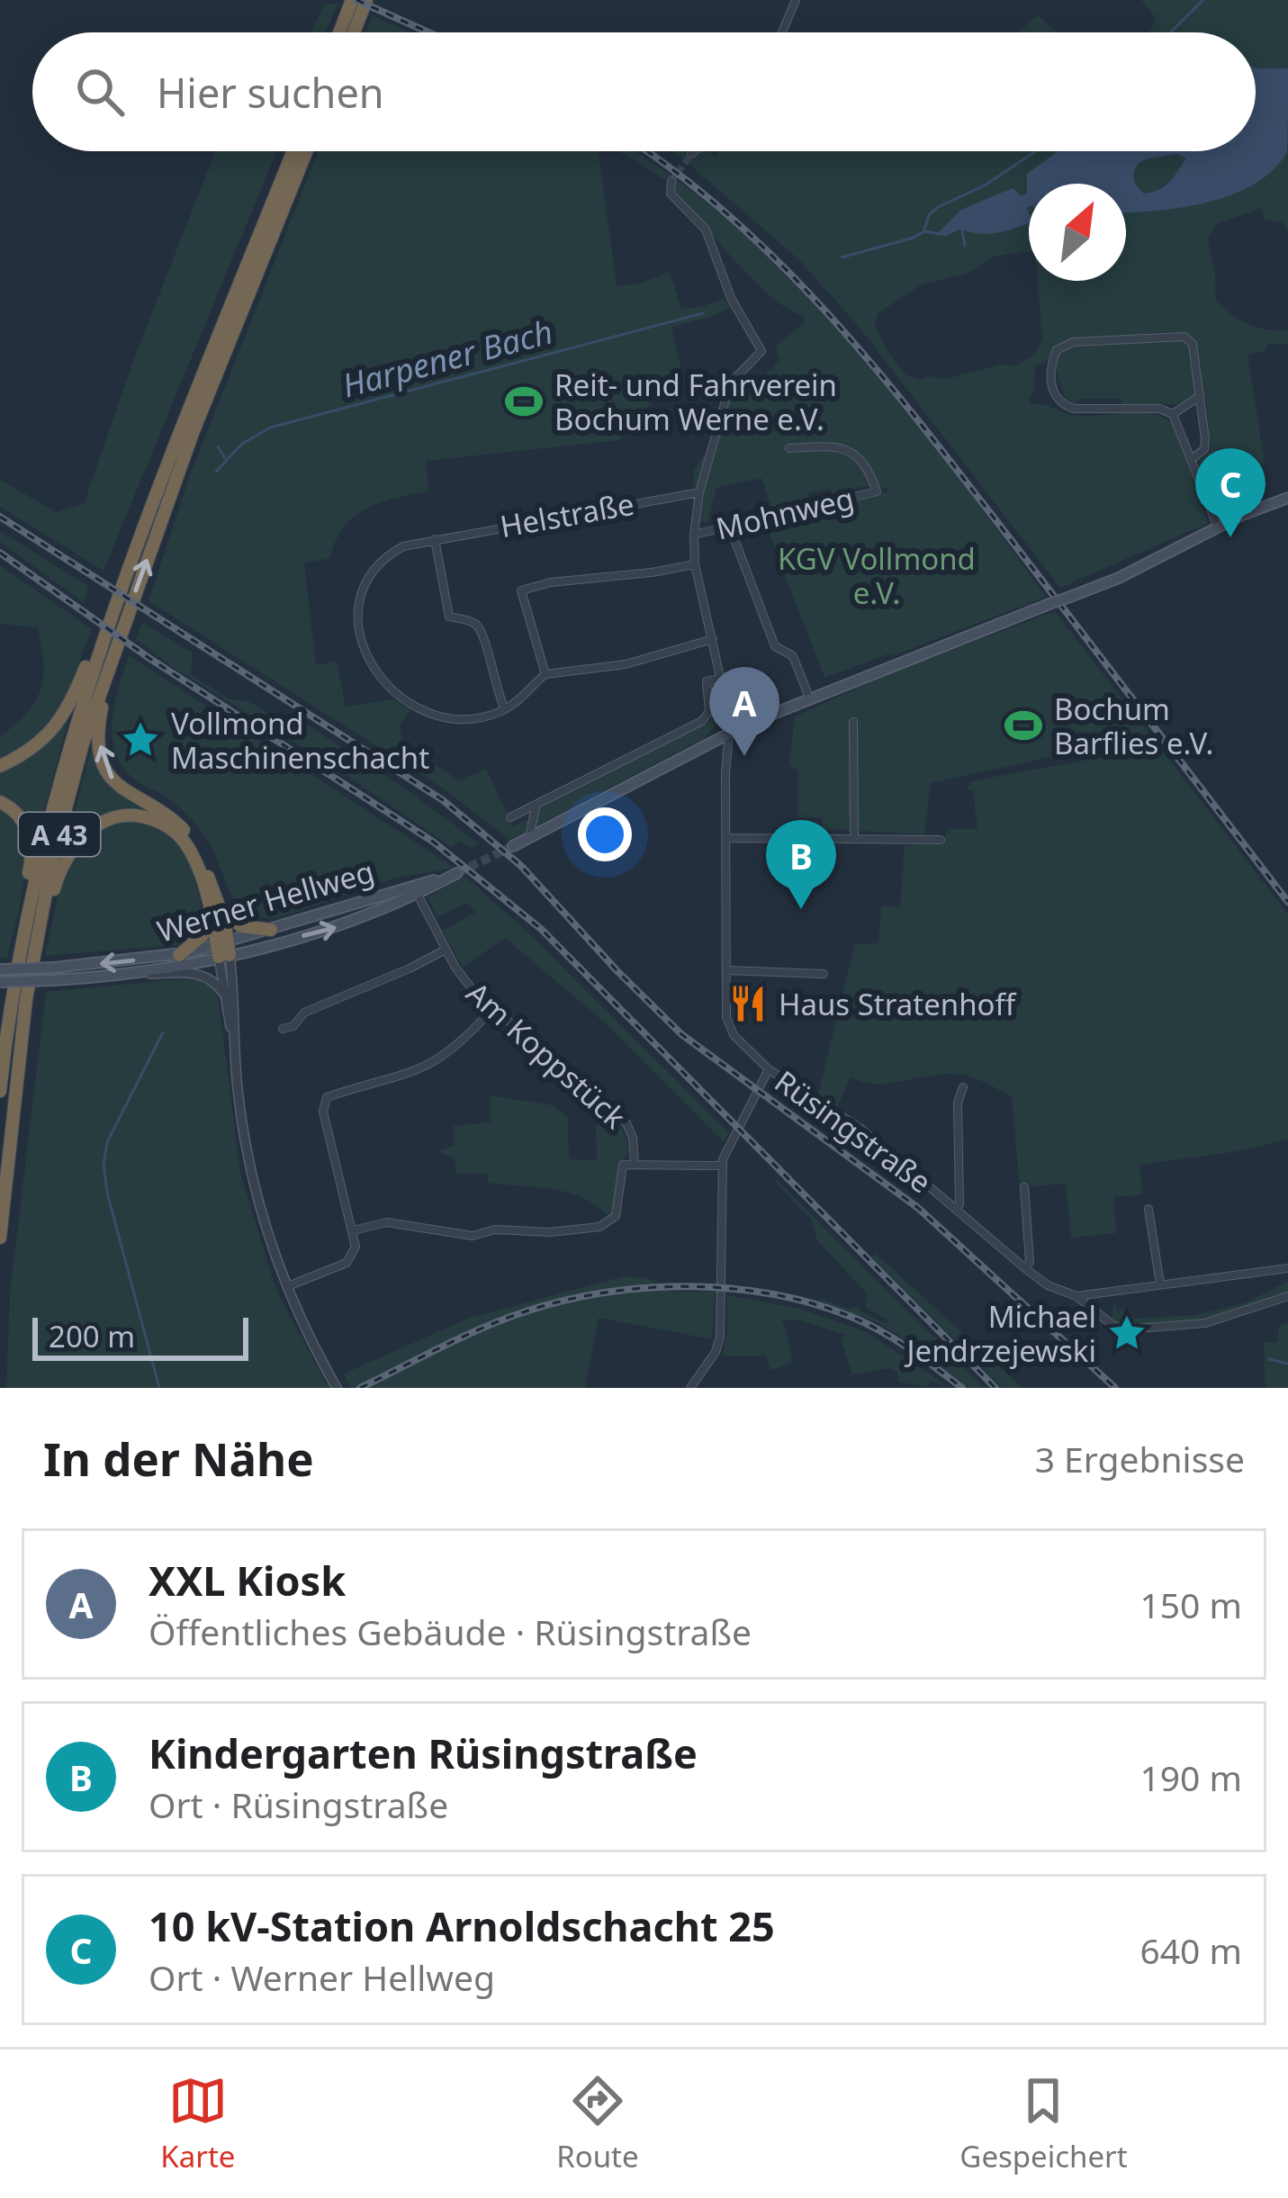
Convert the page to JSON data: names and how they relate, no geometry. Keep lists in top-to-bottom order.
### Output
{
  "streets": {
    "highway": ["A 43"],
    "main road": ["Werner Hellweg"],
    "street": [
      "Mohnweg",
      "Helstraße",
      "Am Koppstück",
      "Rüsingstraße"
    ]
  },
  "crossings": [
    ["Mohnweg", "Rüsingstraße"],
    ["Helstraße", "Rüsingstraße"],
    ["Werner Hellweg", "Am Koppstück"]
  ],
  "water": ["Harpener Bach"],
  "parks": ["KGV Vollmond e.V."],
  "places": {
    "sports": ["Reit- und Fahrverein Bochum Werne e.V.", "Bochum Barflies e.V."],
    "place": ["Vollmond Maschinenschacht", "Michael Jendrzejewski"],
    "restaurant": ["Haus Stratenhoff"]
  },
  "scale_bar": "200 m",
  "north": "top right",
  "page": {
    "search": "Hier suchen",
    "pins": ["C", "A", "B"],
    "scale": "200 m",
    "heading": ["In der Nähe", "3 Ergebnisse"],
    "list": [
      {
        "mark": "A",
        "name": "XXL Kiosk",
        "note": "Öffentliches Gebäude · Rüsingstraße",
        "value": "150 m"
      },
      {
        "mark": "B",
        "name": "Kindergarten Rüsingstraße",
        "note": "Ort · Rüsingstraße",
        "value": "190 m"
      },
      {
        "mark": "C",
        "name": "10 kV-Station Arnoldschacht 25",
        "note": "Ort · Werner Hellweg",
        "value": "640 m"
      }
    ],
    "nav": ["Karte", "Route", "Gespeichert"]
  }
}
